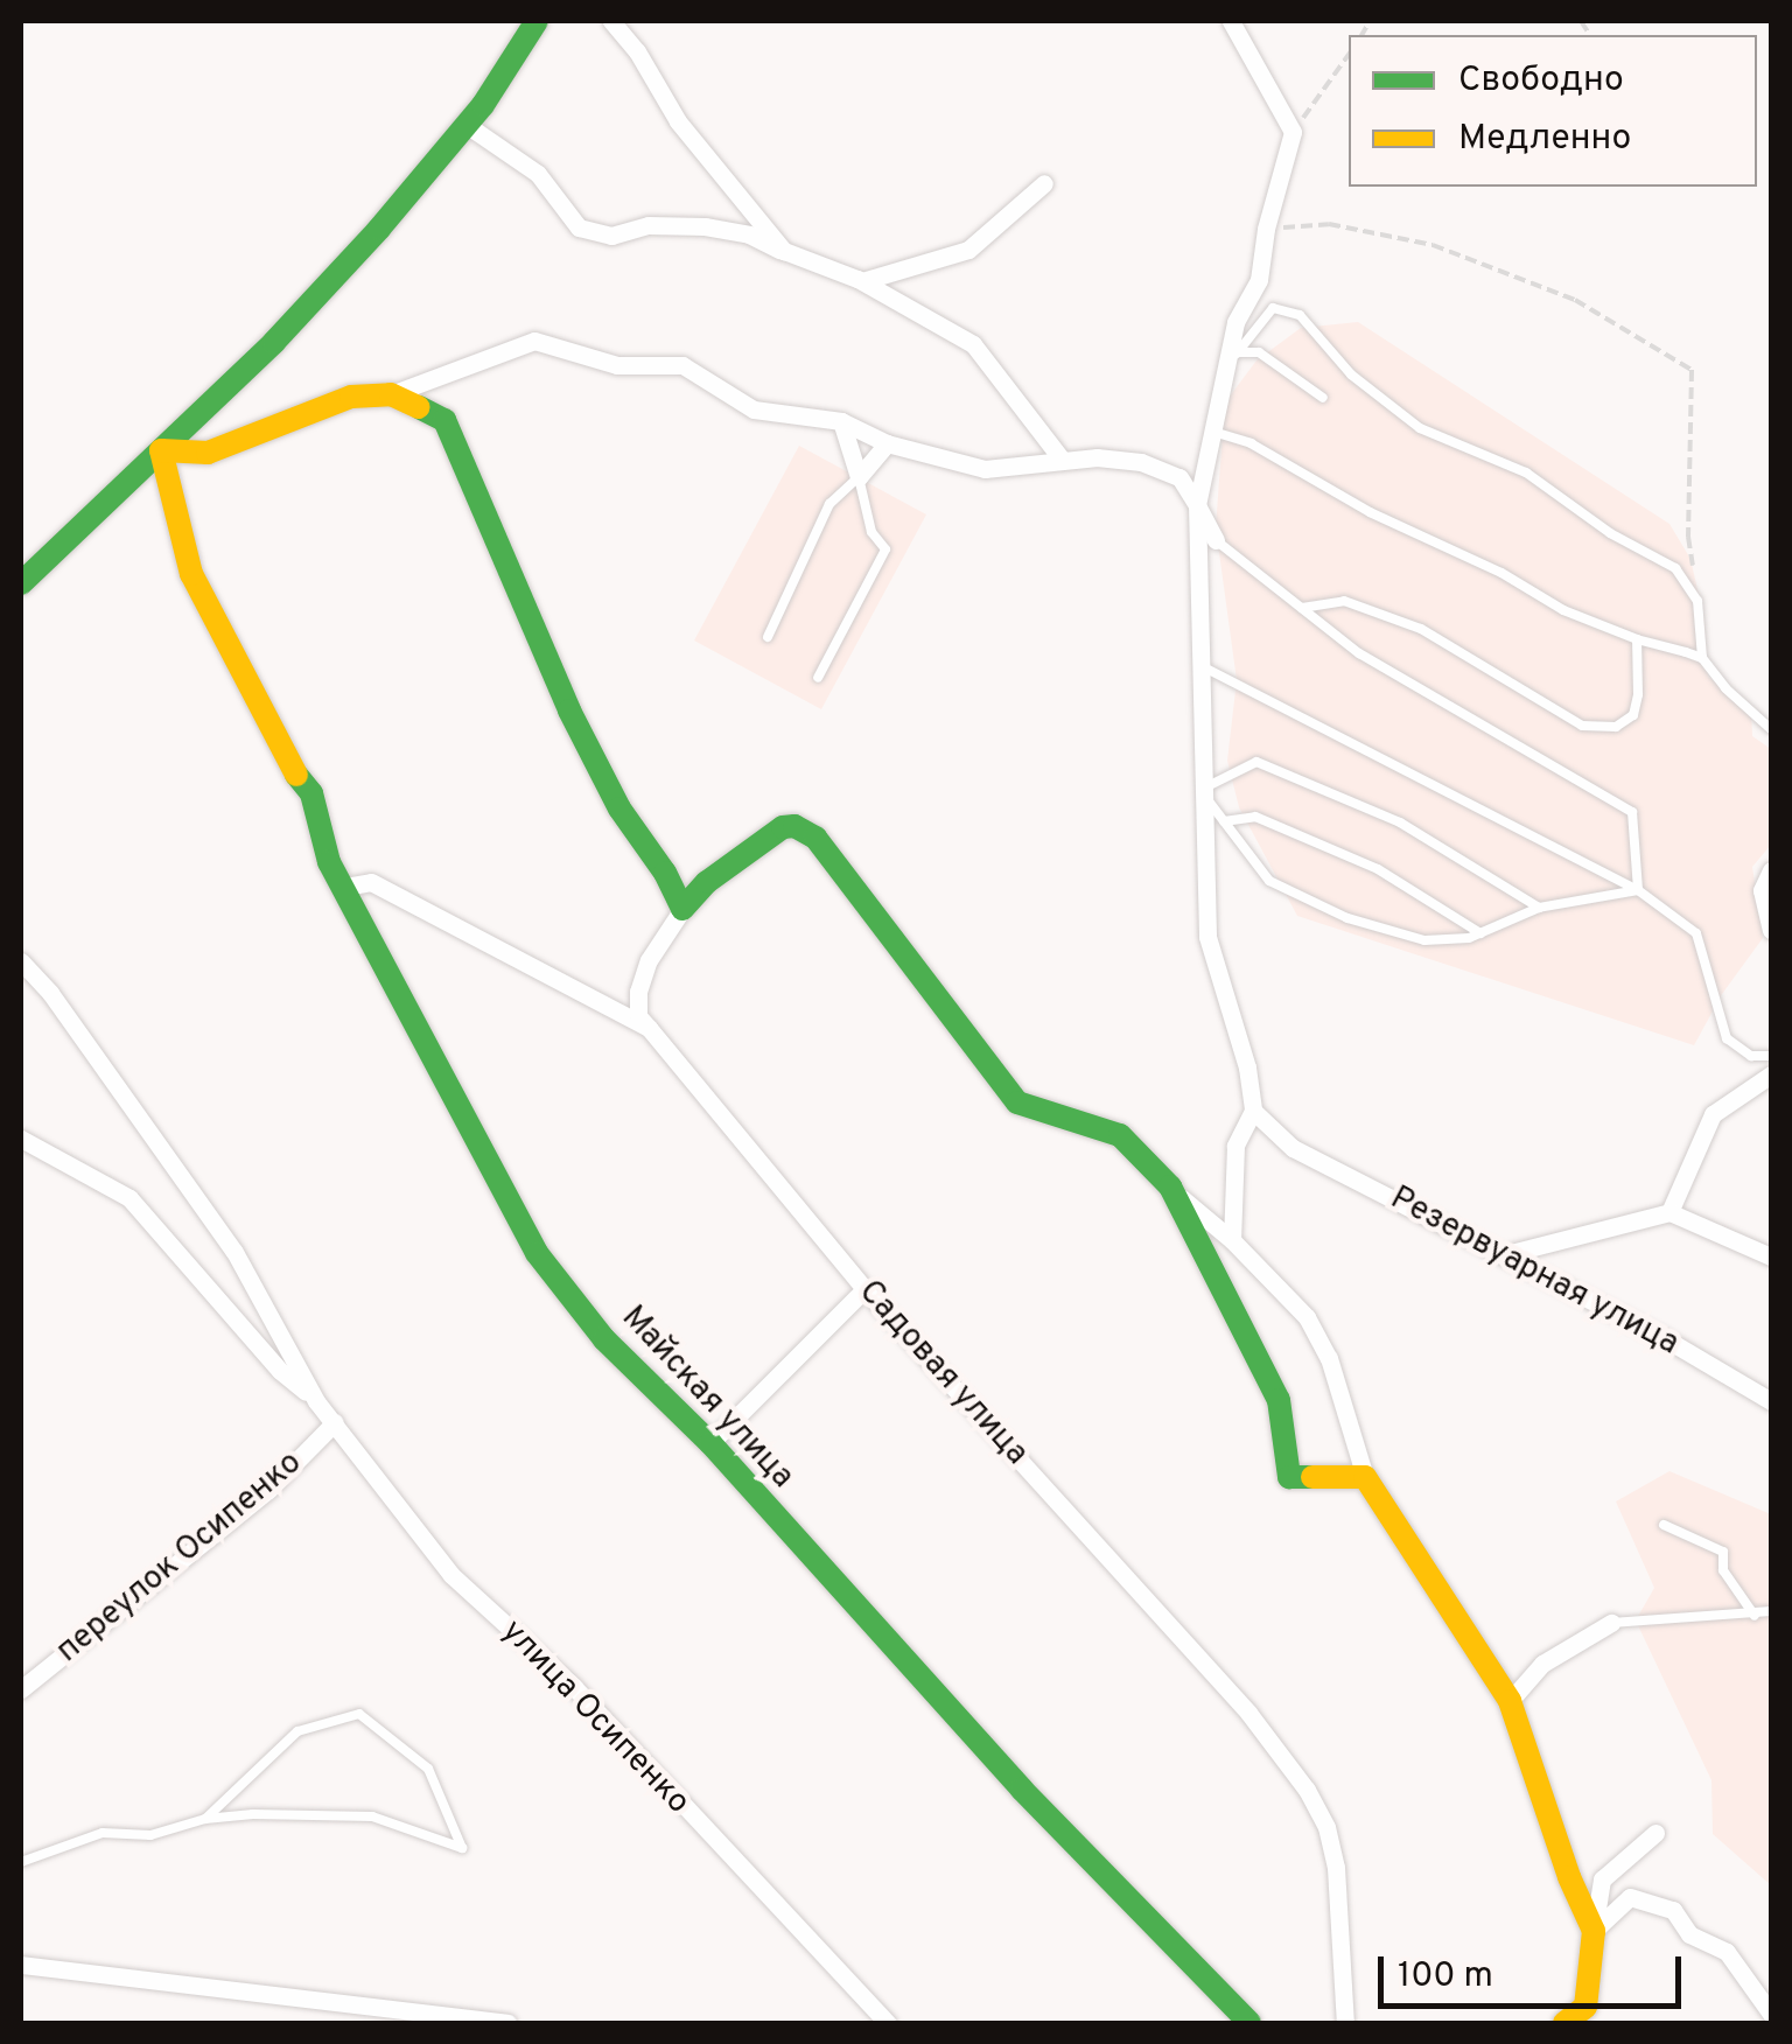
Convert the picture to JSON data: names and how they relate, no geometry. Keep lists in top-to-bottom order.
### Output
{
  "streets": {
    "street": [
      "Резервуарная улица",
      "Садовая улица",
      "Майская улица",
      "переулок Осипенко",
      "улица Осипенко"
    ]
  },
  "crossings": [
    ["Садовая улица", "Майская улица"],
    ["переулок Осипенко", "улица Осипенко"]
  ],
  "legend": ["Свободно", "Медленно"],
  "scale_bar": "100 m"
}
